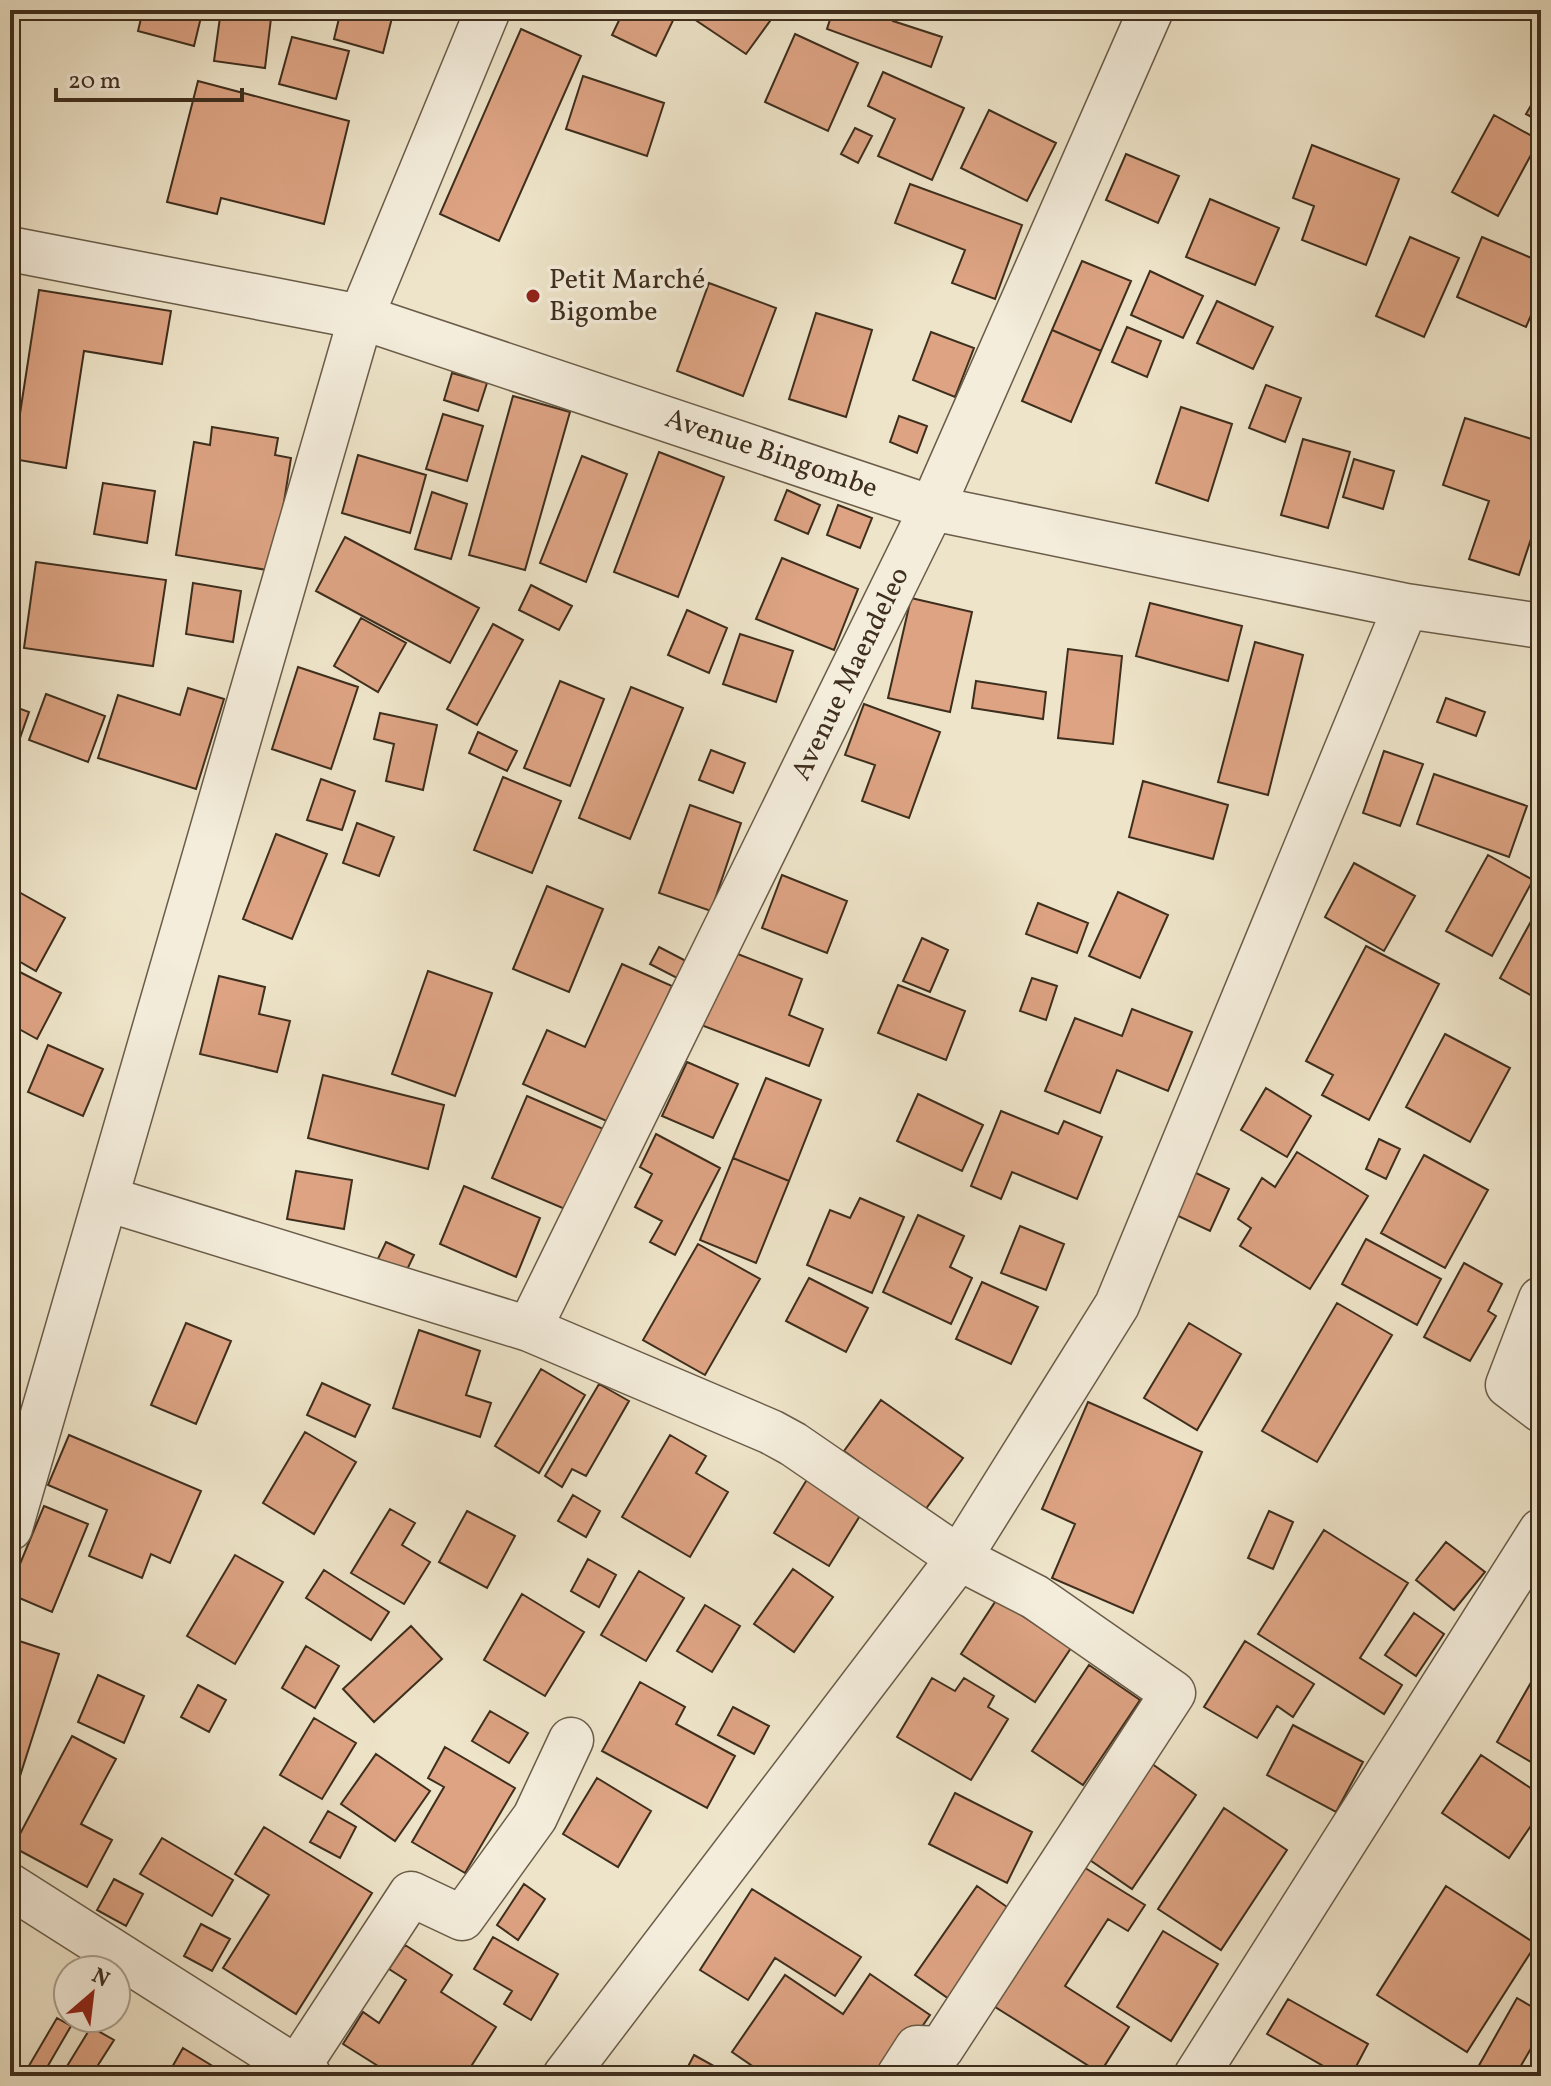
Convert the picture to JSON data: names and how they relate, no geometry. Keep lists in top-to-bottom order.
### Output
{
  "streets": {
    "street": ["Avenue Bingombe", "Avenue Maendeleo"]
  },
  "crossings": [
    ["Avenue Bingombe", "Avenue Maendeleo"]
  ],
  "places": ["Petit Marché Bigombe"],
  "scale_bar": "20 m",
  "north": "top right"
}
